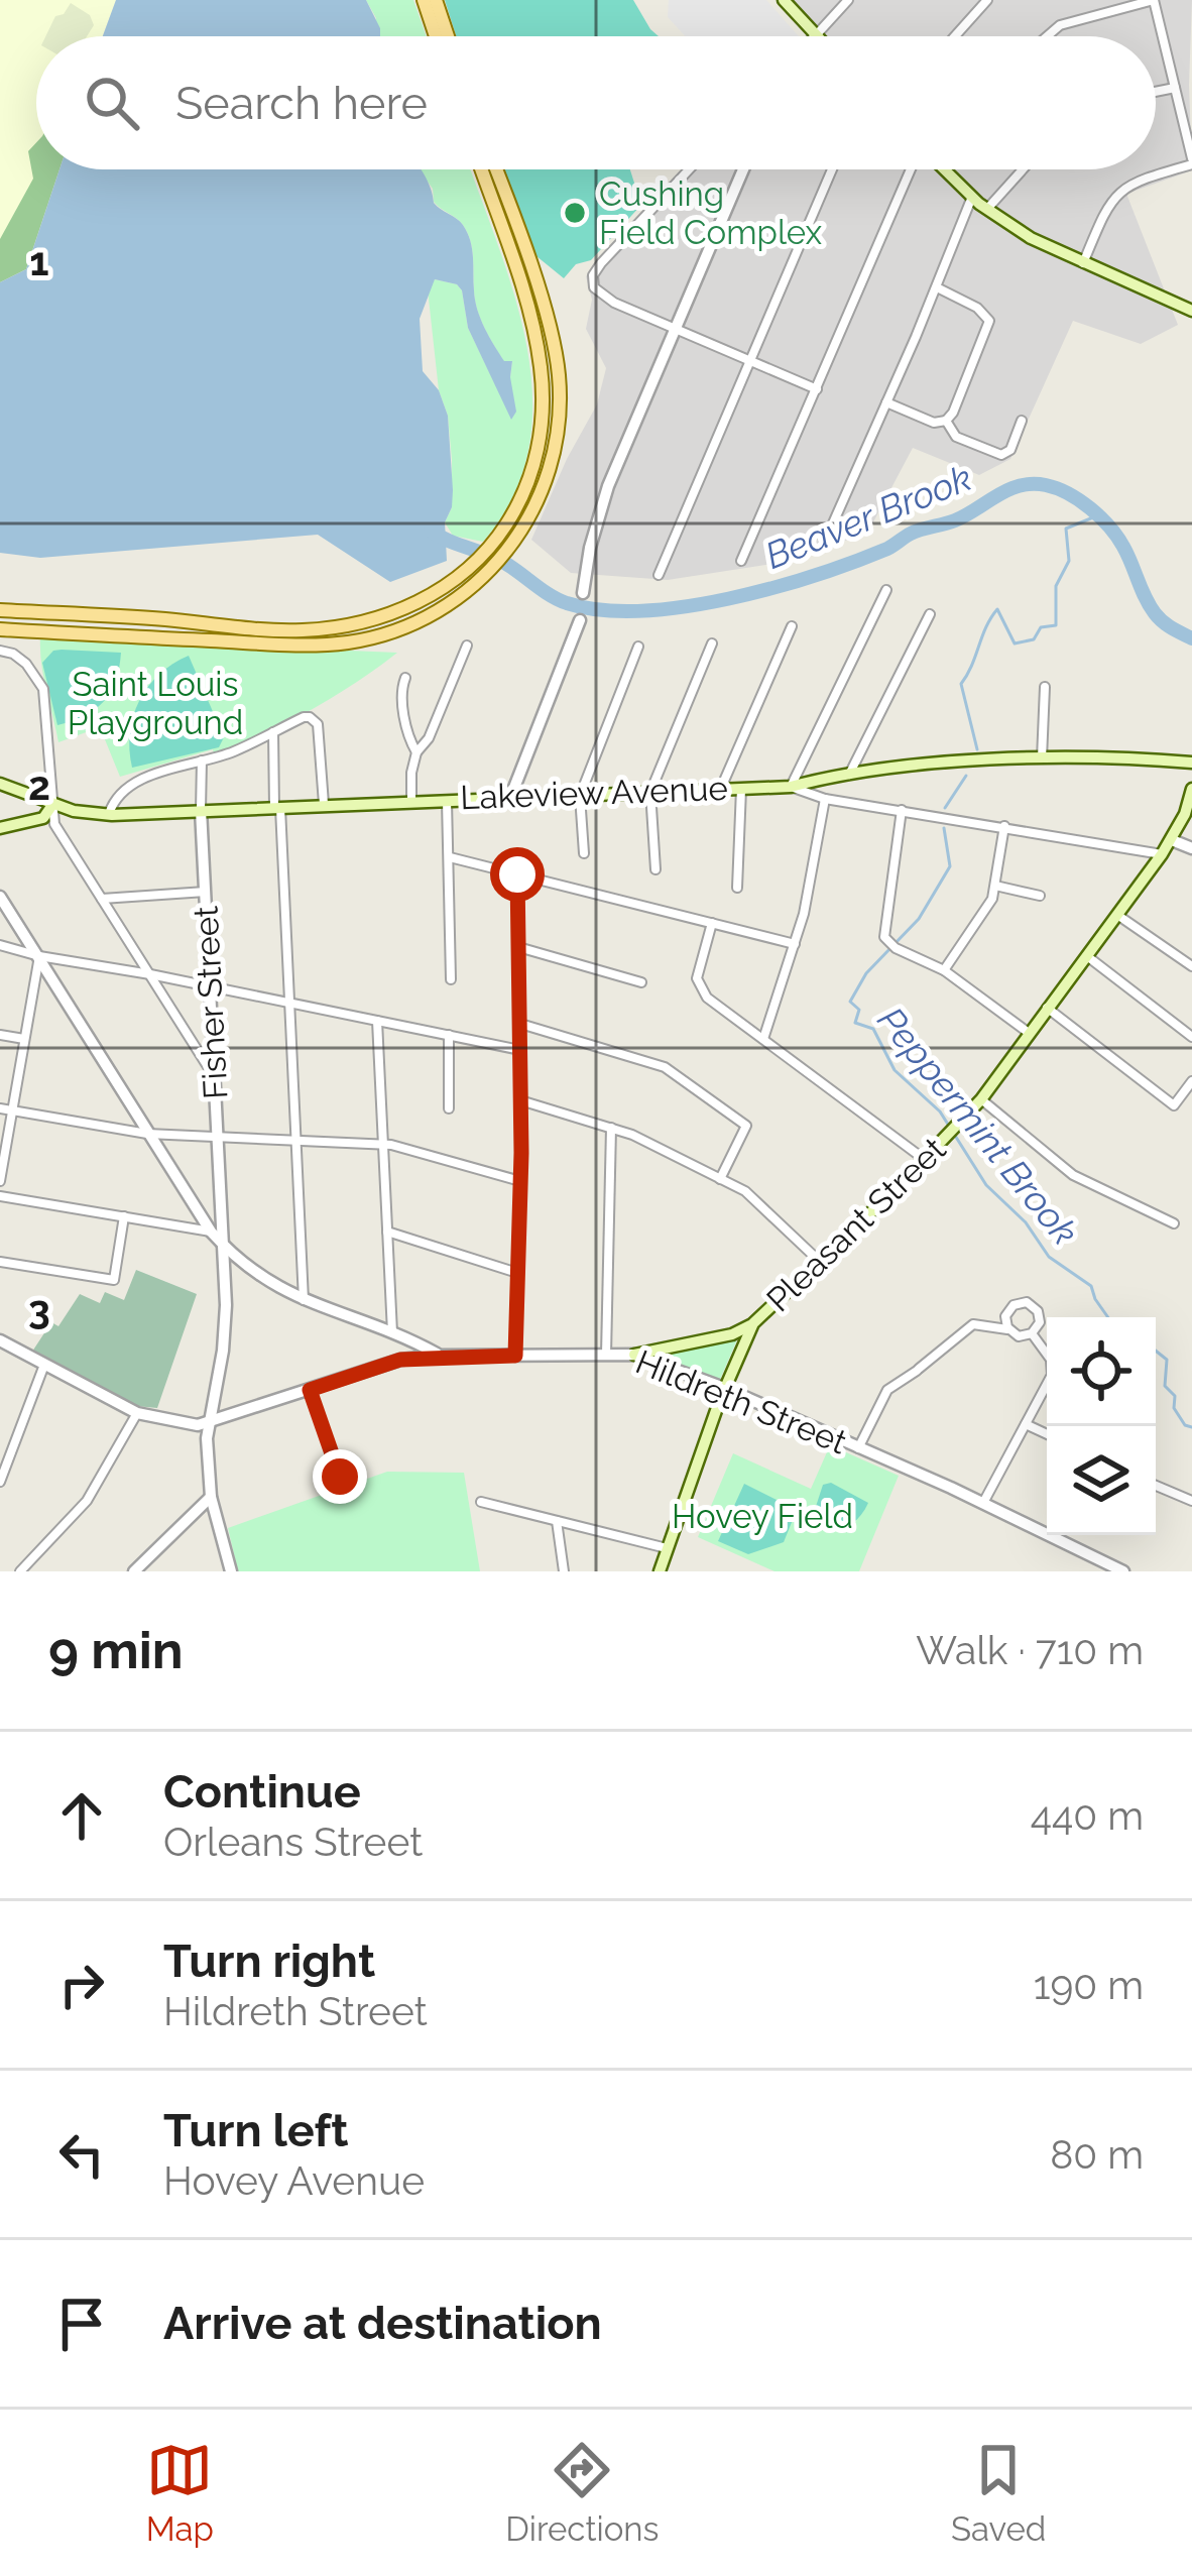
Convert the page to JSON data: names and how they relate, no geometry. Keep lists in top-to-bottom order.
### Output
{
  "streets": {
    "main road": ["Lakeview Avenue", "Pleasant Street"],
    "street": ["Fisher Street", "Hildreth Street"]
  },
  "crossings": [
    ["Lakeview Avenue", "Fisher Street"],
    ["Fisher Street", "Hildreth Street"],
    ["Pleasant Street", "Hildreth Street"]
  ],
  "water": ["Beaver Brook", "Peppermint Brook"],
  "parks": ["Saint Louis Playground", "Hovey Field"],
  "places": ["Cushing Field Complex"],
  "page": {
    "search": "Search here",
    "heading": ["9 min", "Walk · 710 m"],
    "list": [
      ["Continue", "Orleans Street", "440 m"],
      ["Turn right", "Hildreth Street", "190 m"],
      ["Turn left", "Hovey Avenue", "80 m"],
      "Arrive at destination"
    ],
    "nav": ["Map", "Directions", "Saved"]
  },
  "grid": {
    "rows": ["1", "2", "3"]
  }
}
